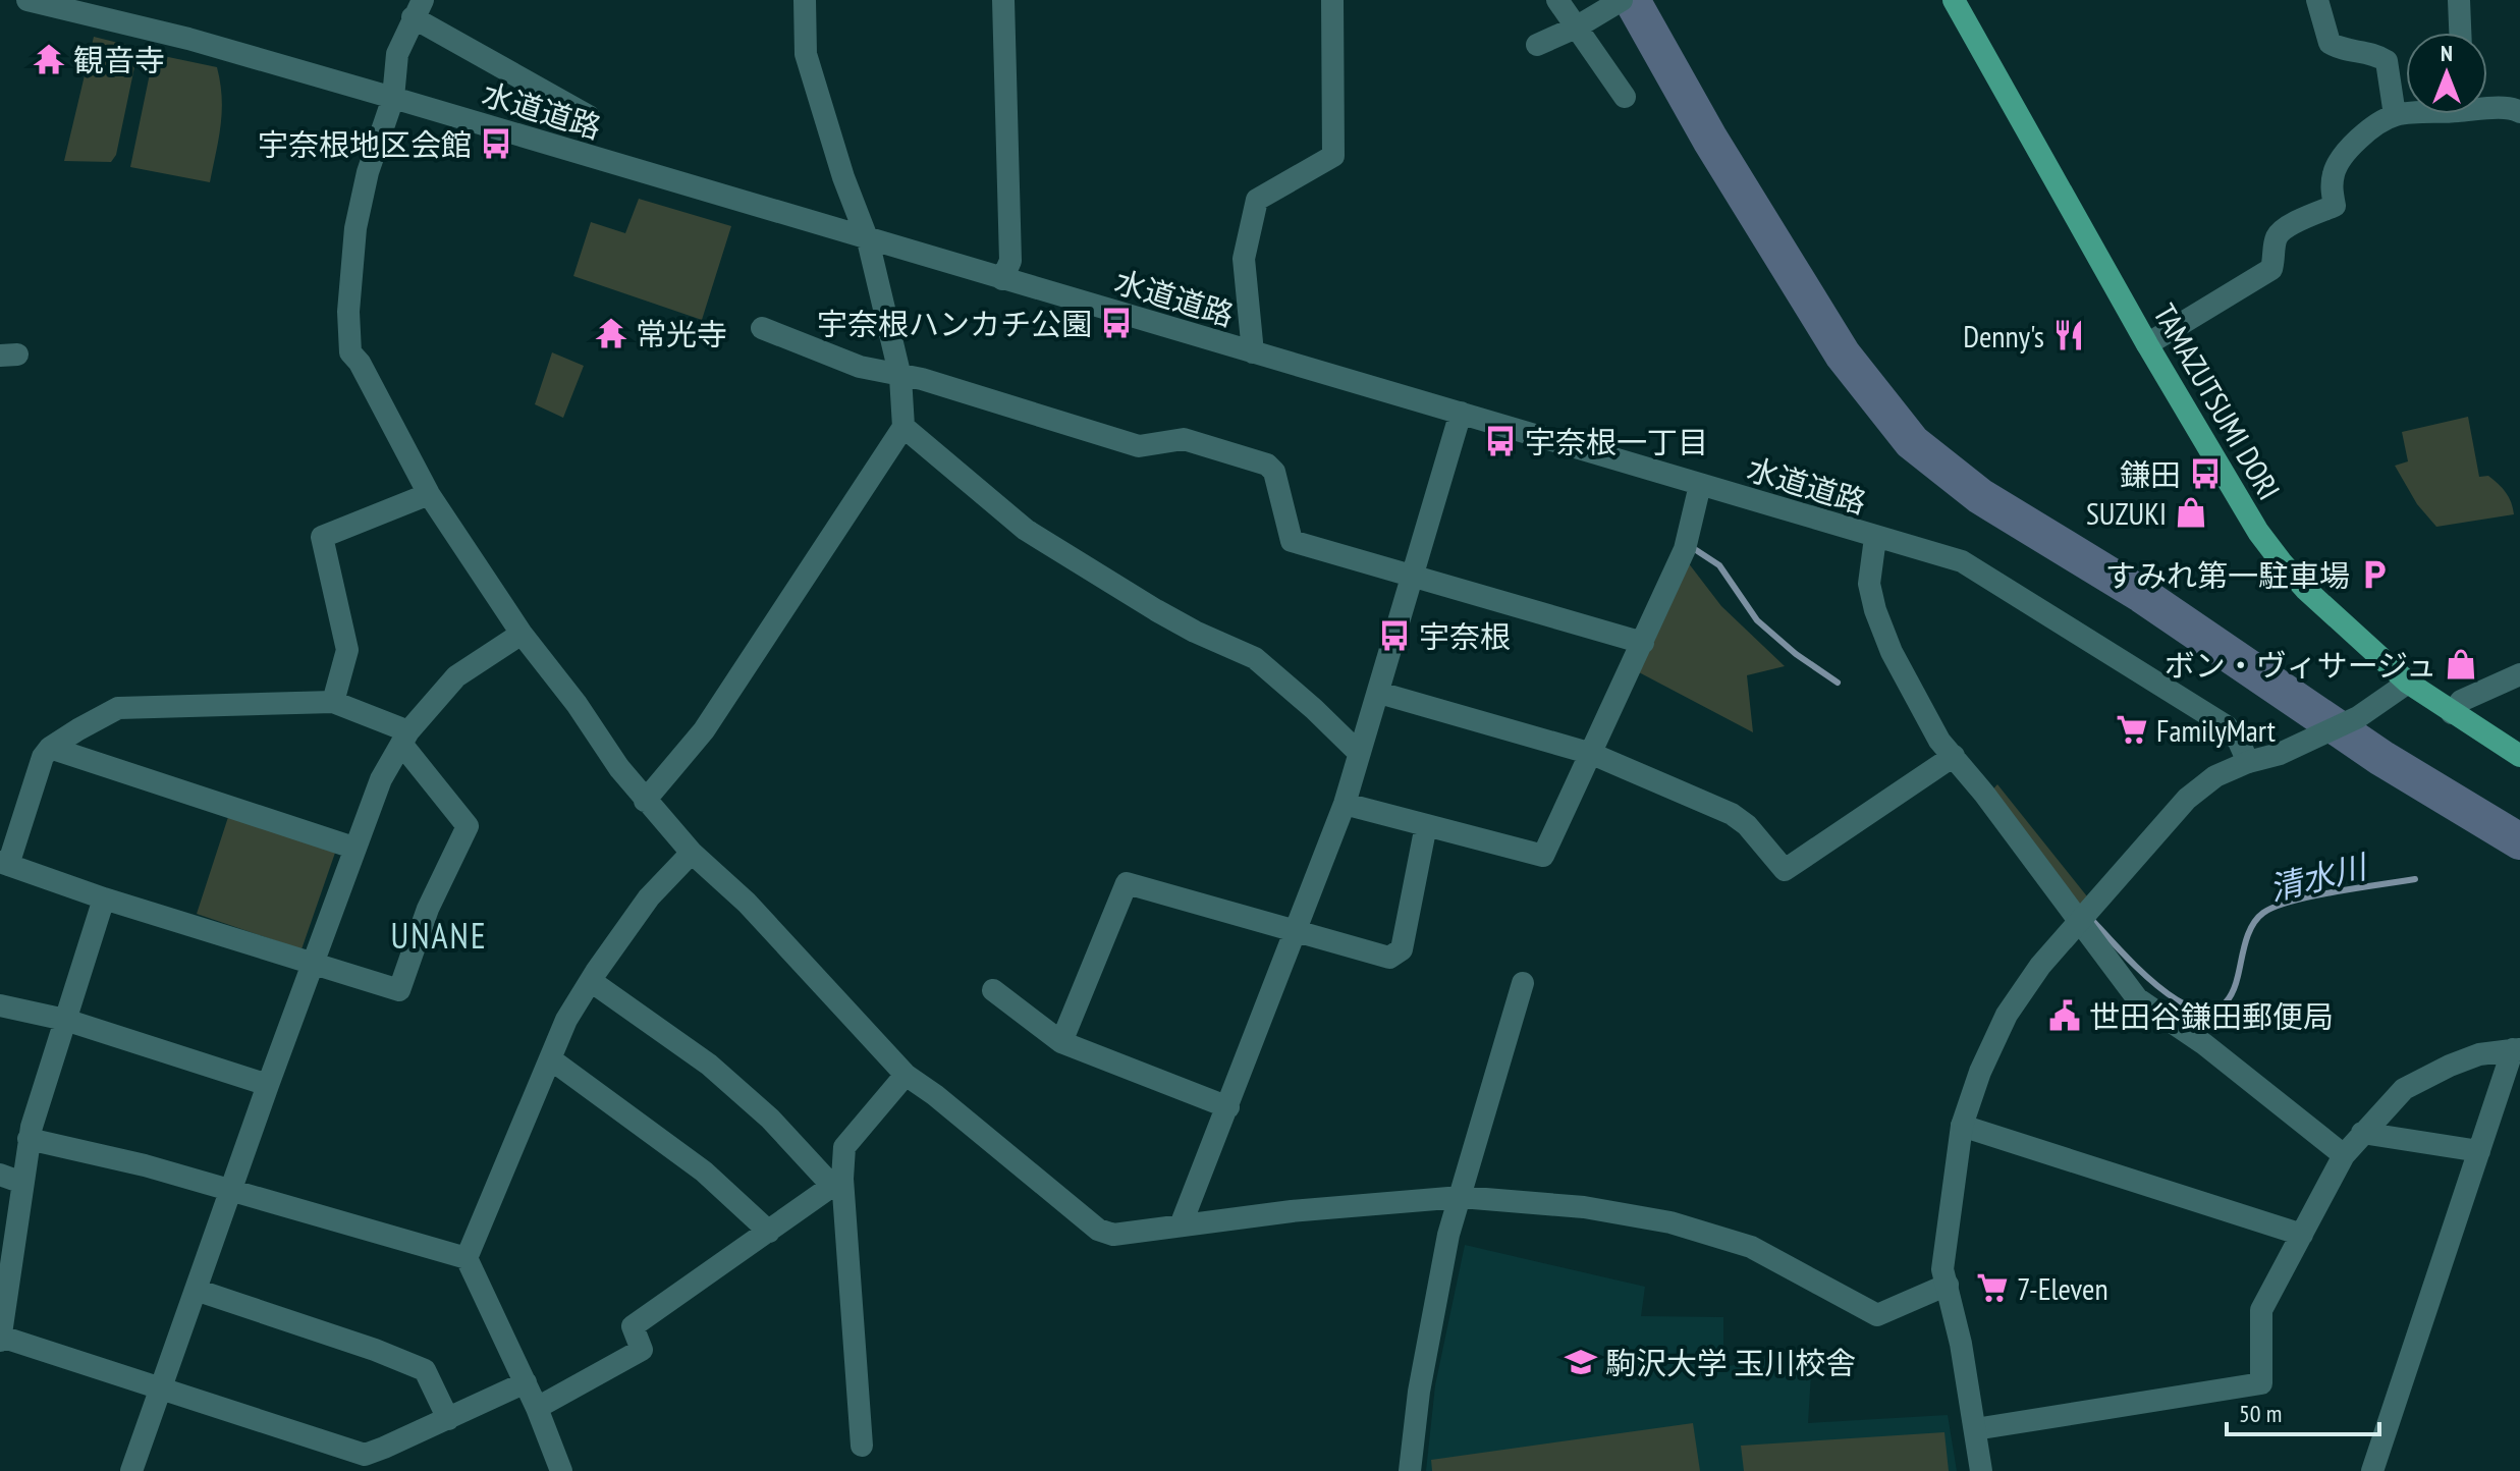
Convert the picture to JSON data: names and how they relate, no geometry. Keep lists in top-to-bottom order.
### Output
{
  "streets": {
    "main road": ["TAMAZUTSUMI DORI"],
    "street": ["水道道路"]
  },
  "districts": ["UNANE"],
  "water": ["清水川"],
  "places": {
    "temple": ["観音寺", "常光寺"],
    "bus stop": [
      "宇奈根地区会館",
      "宇奈根ハンカチ公園",
      "宇奈根一丁目",
      "鎌田",
      "宇奈根"
    ],
    "restaurant": ["Denny's"],
    "shop": ["SUZUKI", "ボン・ヴィサージュ"],
    "parking": ["すみれ第一駐車場"],
    "supermarket": ["FamilyMart", "7-Eleven"],
    "public building": ["世田谷鎌田郵便局"],
    "school or university": ["駒沢大学 玉川校舎"]
  },
  "scale_bar": "50 m",
  "north": "top"
}
